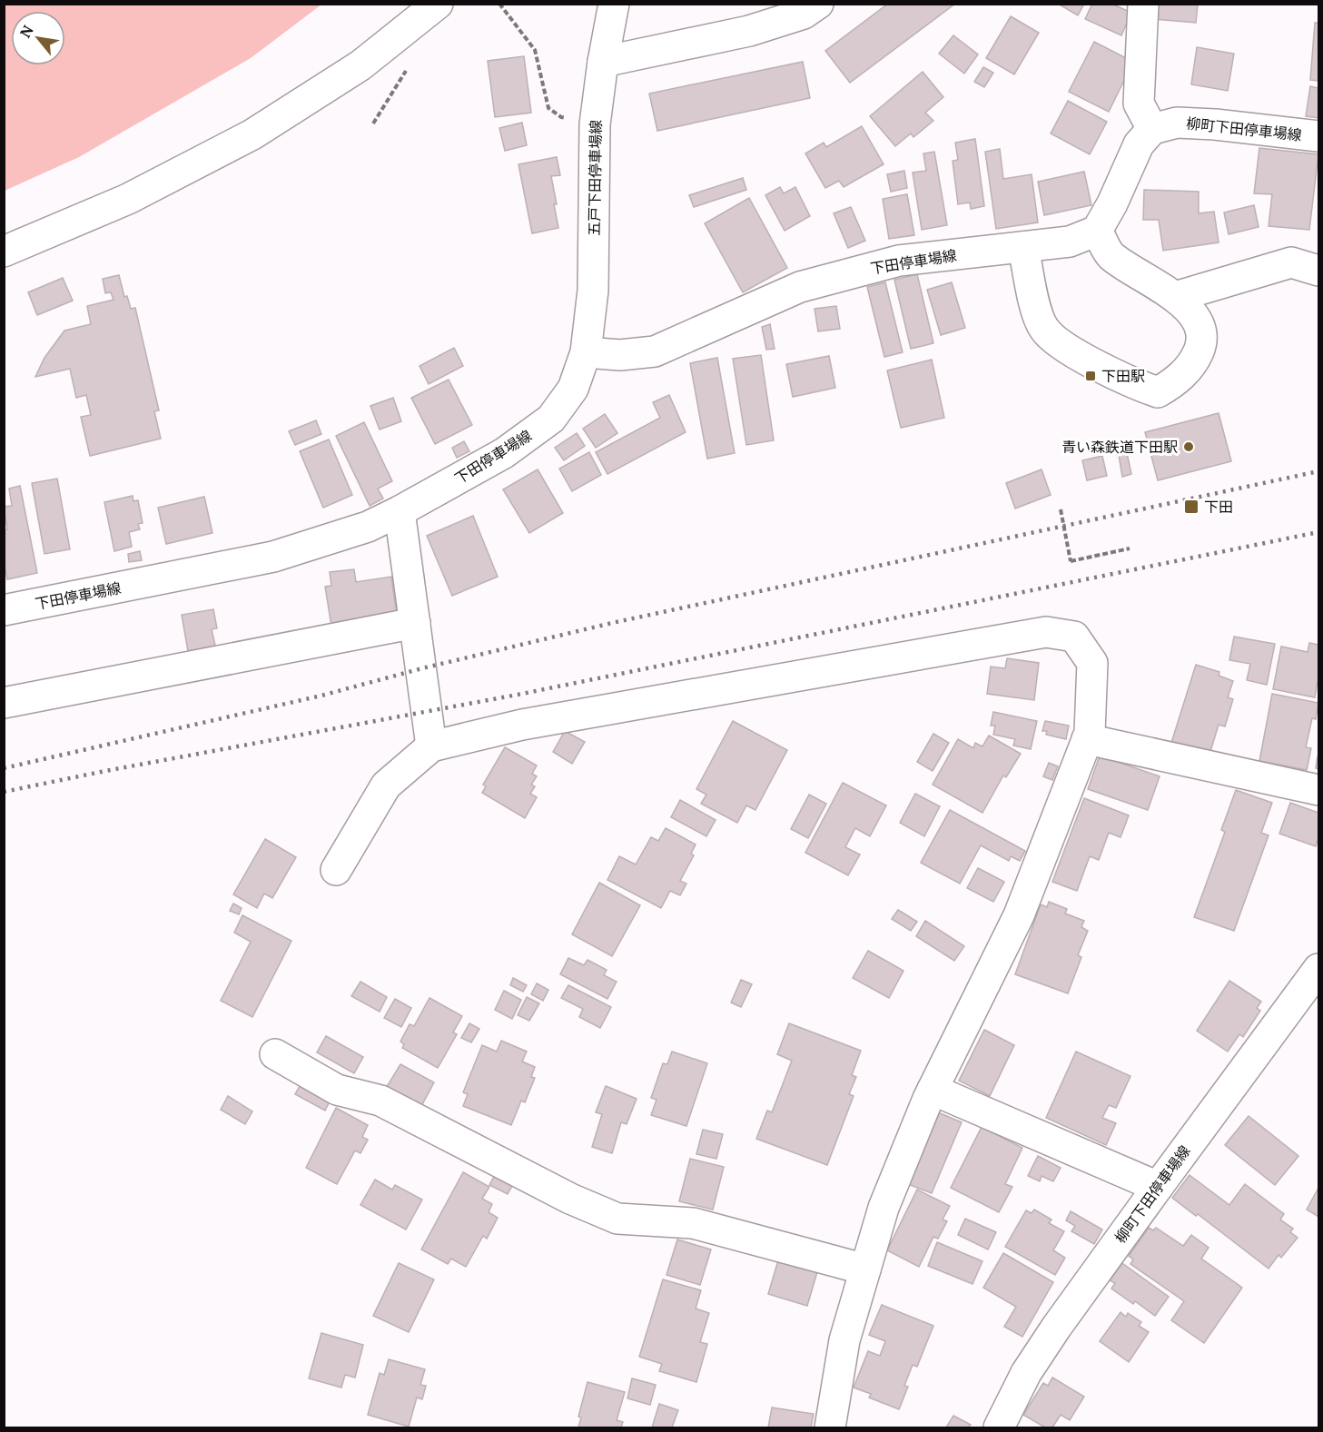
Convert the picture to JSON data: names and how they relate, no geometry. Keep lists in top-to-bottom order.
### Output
{
  "streets": {
    "street": ["柳町下田停車場線", "五戸下田停車場線", "下田停車場線"]
  },
  "crossings": [
    ["五戸下田停車場線", "下田停車場線"]
  ],
  "places": {
    "transit": ["下田駅", "下田"],
    "other": ["青い森鉄道下田駅"]
  },
  "north": "top left"
}
